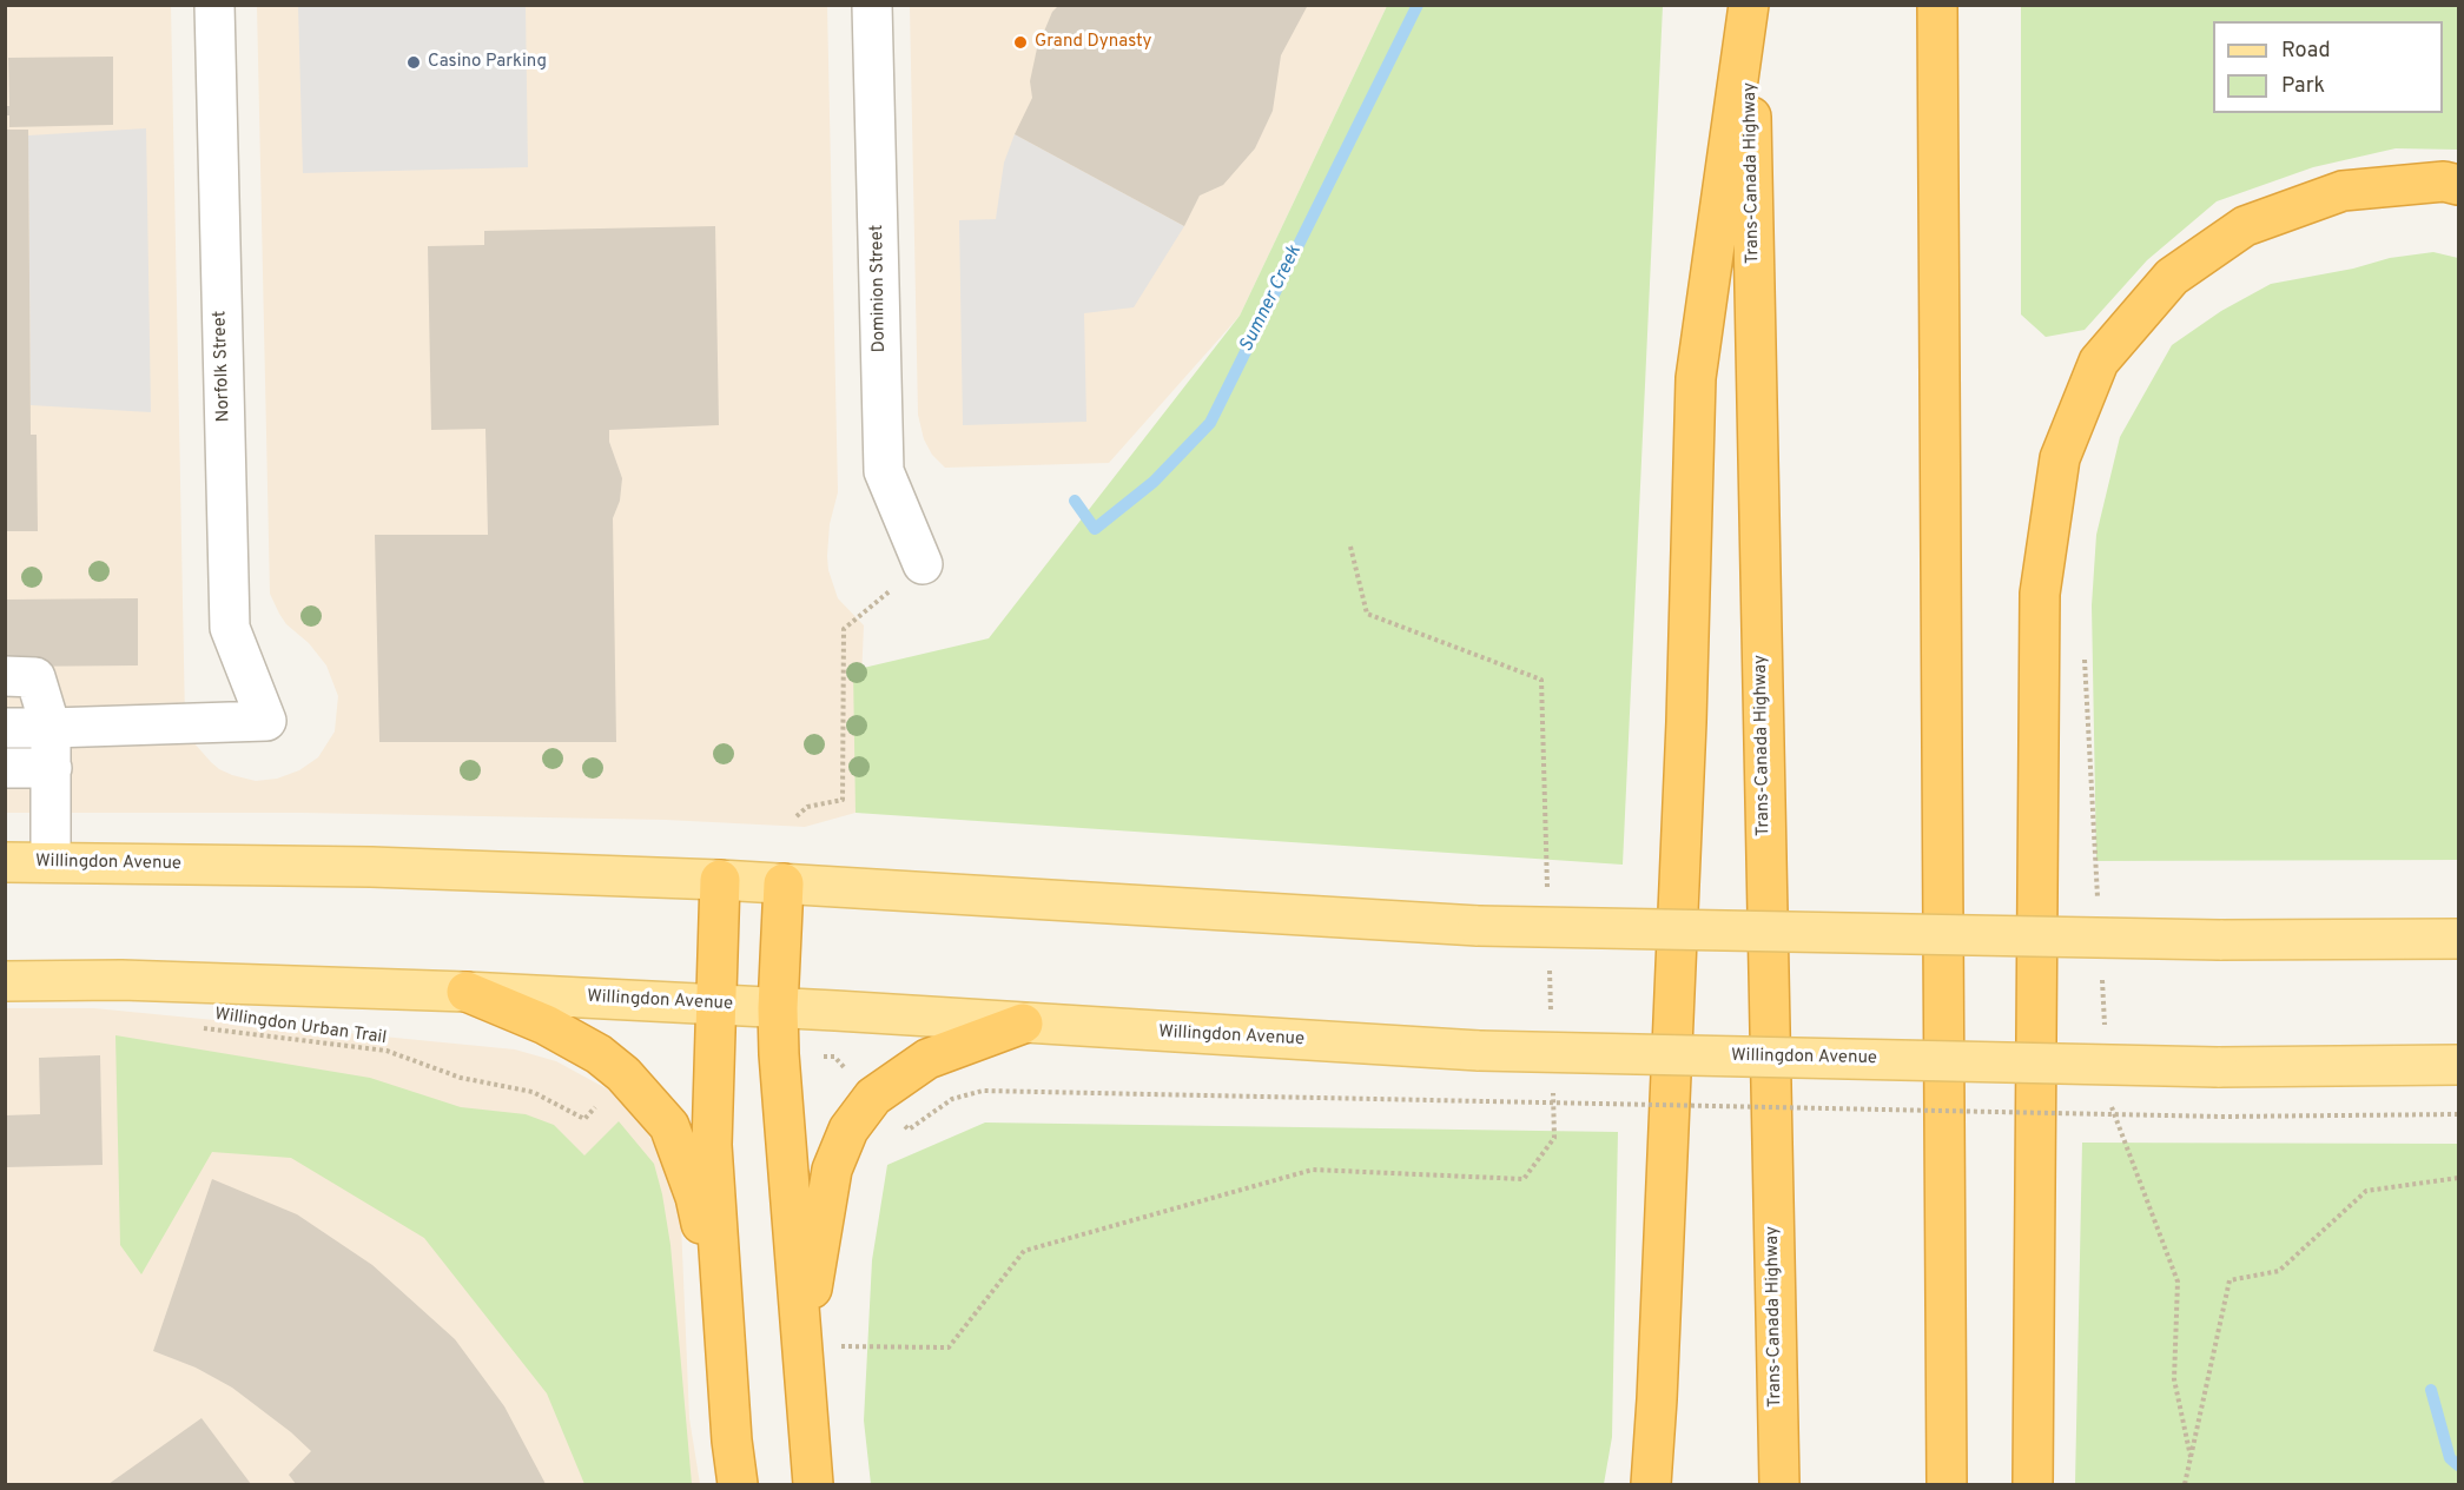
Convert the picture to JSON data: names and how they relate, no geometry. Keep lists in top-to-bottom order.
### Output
{
  "streets": {
    "highway": ["Trans-Canada Highway"],
    "main road": ["Willingdon Avenue"],
    "street": ["Dominion Street", "Norfolk Street"],
    "path": ["Willingdon Urban Trail"]
  },
  "water": ["Sumner Creek"],
  "places": ["Grand Dynasty", "Casino Parking"],
  "legend": ["Road", "Park"]
}
